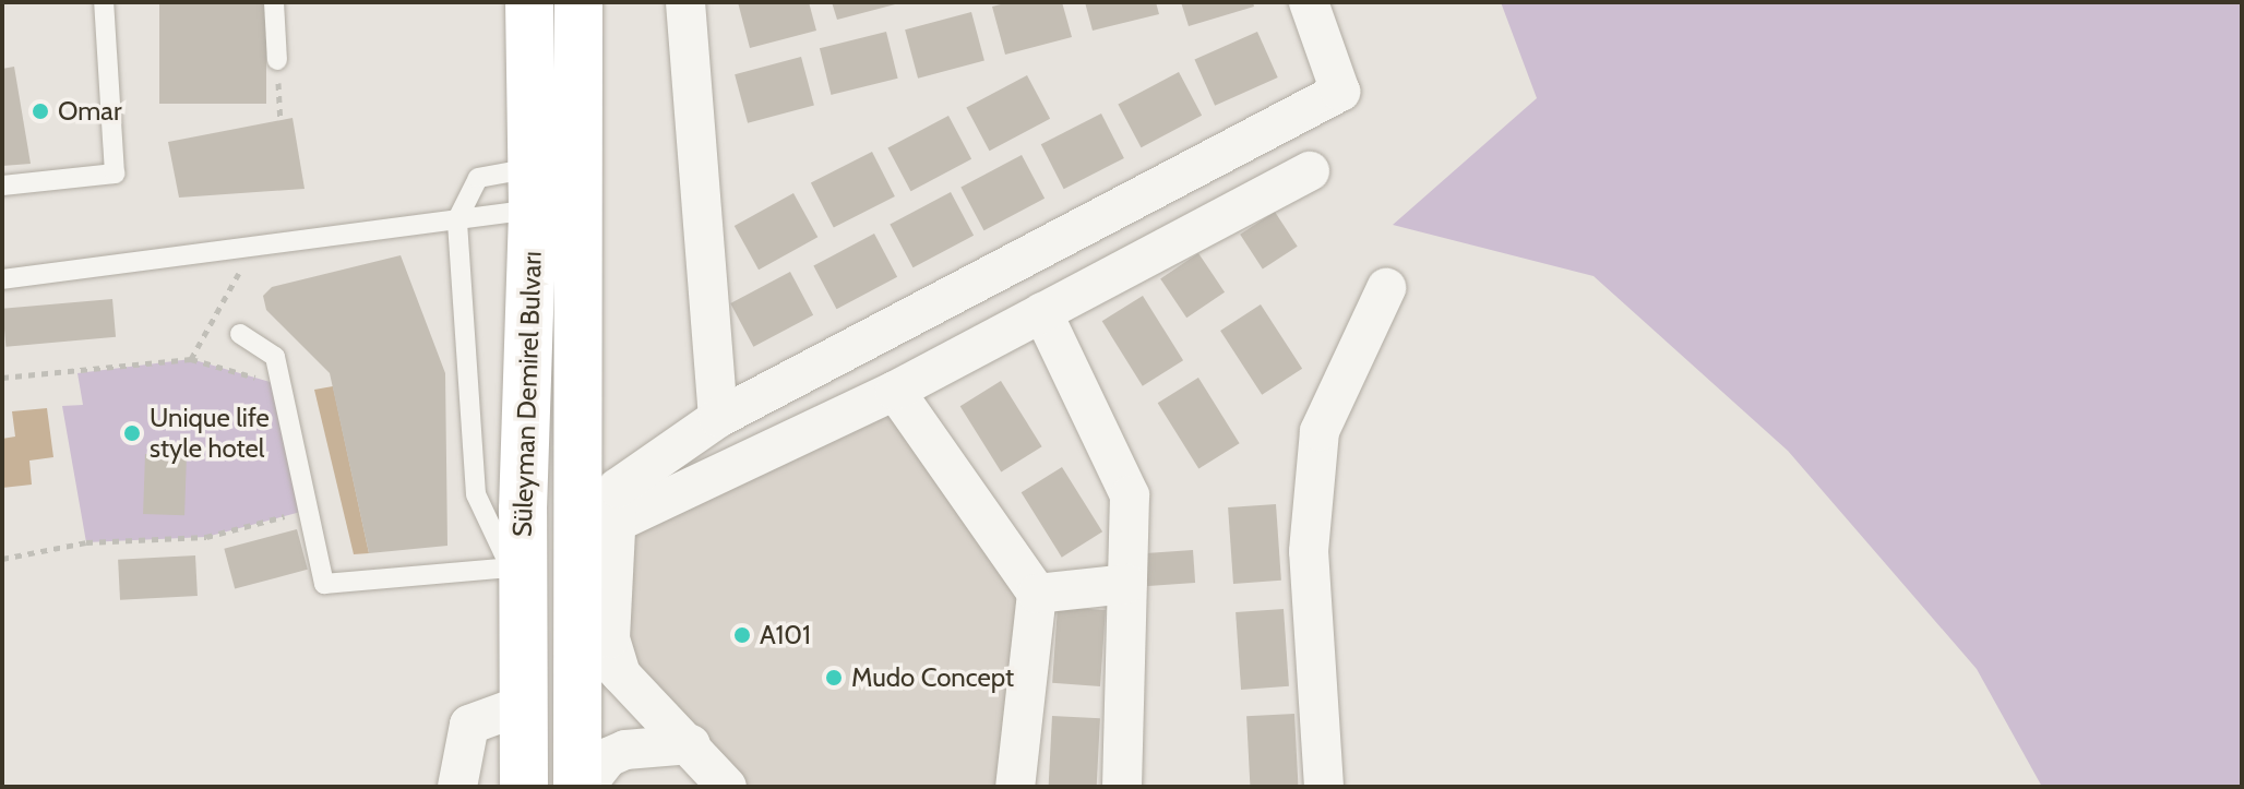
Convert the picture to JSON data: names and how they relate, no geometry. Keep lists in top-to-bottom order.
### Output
{
  "streets": {
    "highway": ["Süleyman Demirel Bulvarı"]
  },
  "places": [
    "Omar",
    "Unique life style hotel",
    "A101",
    "Mudo Concept"
  ]
}
